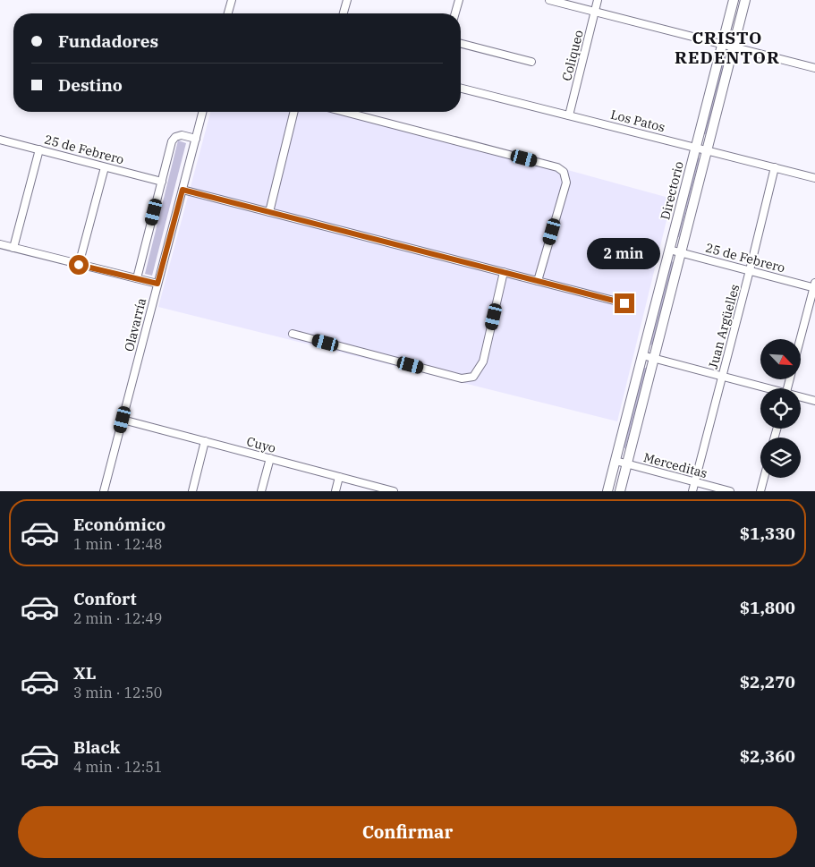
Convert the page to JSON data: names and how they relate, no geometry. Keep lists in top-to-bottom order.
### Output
{
  "streets": {
    "main road": ["Directorio"],
    "street": [
      "Coliqueo",
      "Los Patos",
      "25 de Febrero",
      "Olavarría",
      "Juan Argüelles",
      "Cuyo",
      "Merceditas"
    ]
  },
  "crossings": [
    ["Coliqueo", "Los Patos"],
    ["Los Patos", "Directorio"],
    ["Los Patos", "Juan Argüelles"],
    ["25 de Febrero", "Directorio"],
    ["25 de Febrero", "Juan Argüelles"],
    ["Directorio", "Merceditas"],
    ["Olavarría", "Cuyo"],
    ["Juan Argüelles", "Merceditas"]
  ],
  "districts": ["CRISTO REDENTOR"],
  "north": "bottom right",
  "page": {
    "banner": ["Fundadores", "Destino"],
    "bubble": "2 min",
    "list": [
      {
        "name": "Económico",
        "note": "1 min · 12:48",
        "value": "$1,330"
      },
      {
        "name": "Confort",
        "note": "2 min · 12:49",
        "value": "$1,800"
      },
      {
        "name": "XL",
        "note": "3 min · 12:50",
        "value": "$2,270"
      },
      {
        "name": "Black",
        "note": "4 min · 12:51",
        "value": "$2,360"
      }
    ],
    "buttons": "Confirmar"
  }
}
